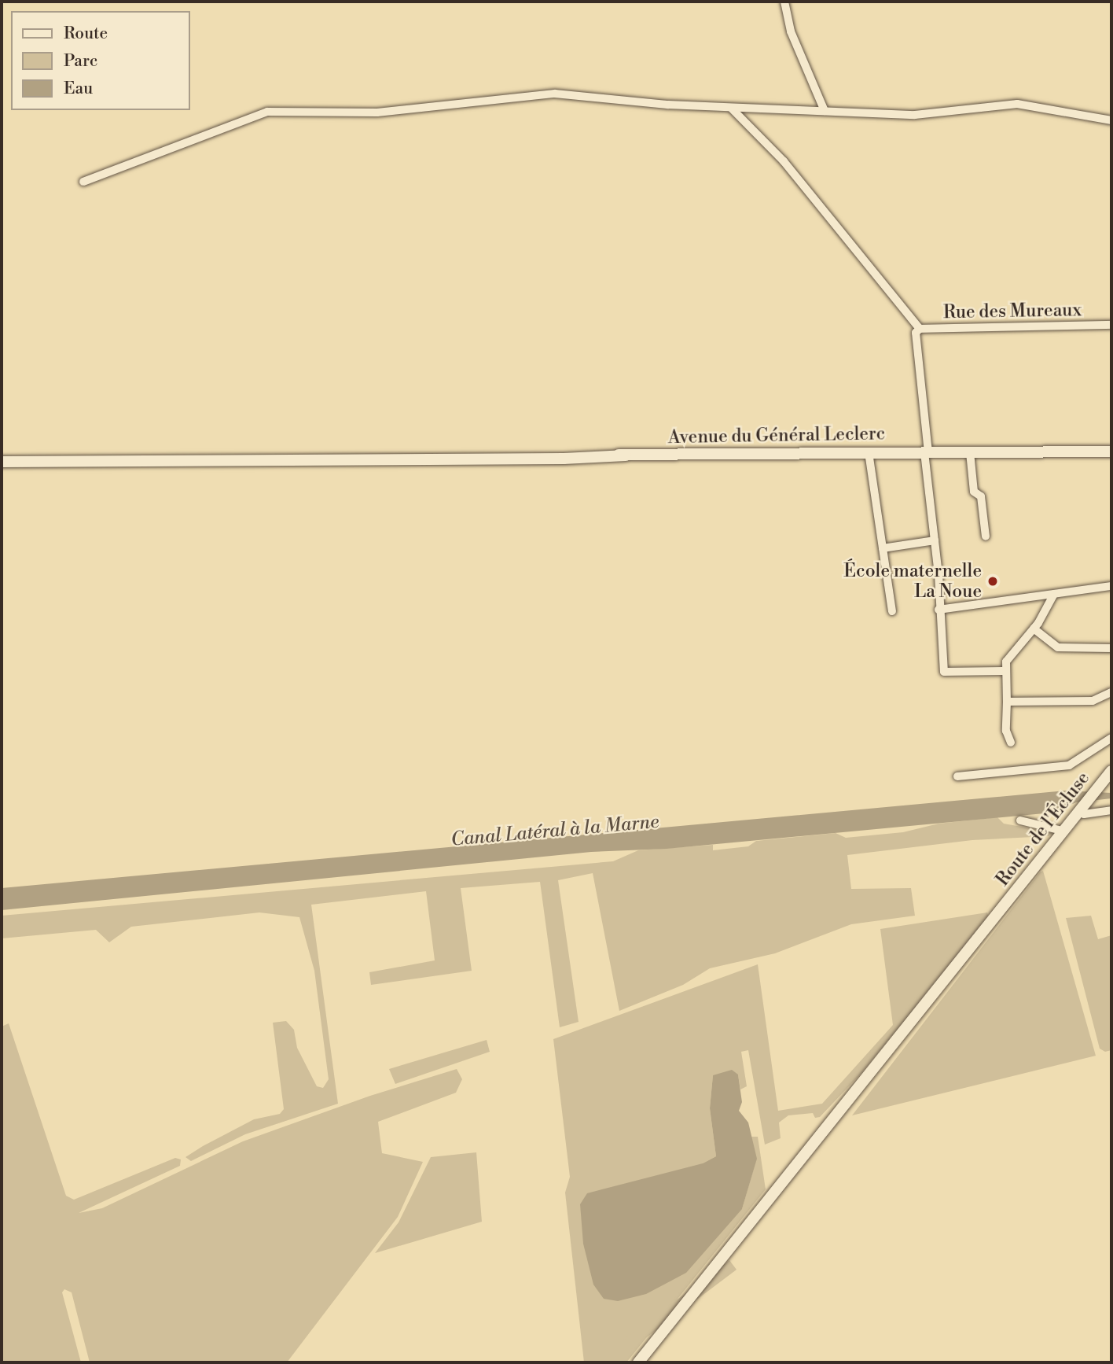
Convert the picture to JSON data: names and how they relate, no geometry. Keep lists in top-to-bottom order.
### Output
{
  "streets": {
    "main road": ["Avenue du Général Leclerc", "Route de l'Écluse"],
    "street": ["Rue des Mureaux"]
  },
  "water": ["Canal Latéral à la Marne"],
  "places": ["École maternelle La Noue"],
  "legend": ["Route", "Parc", "Eau"]
}
